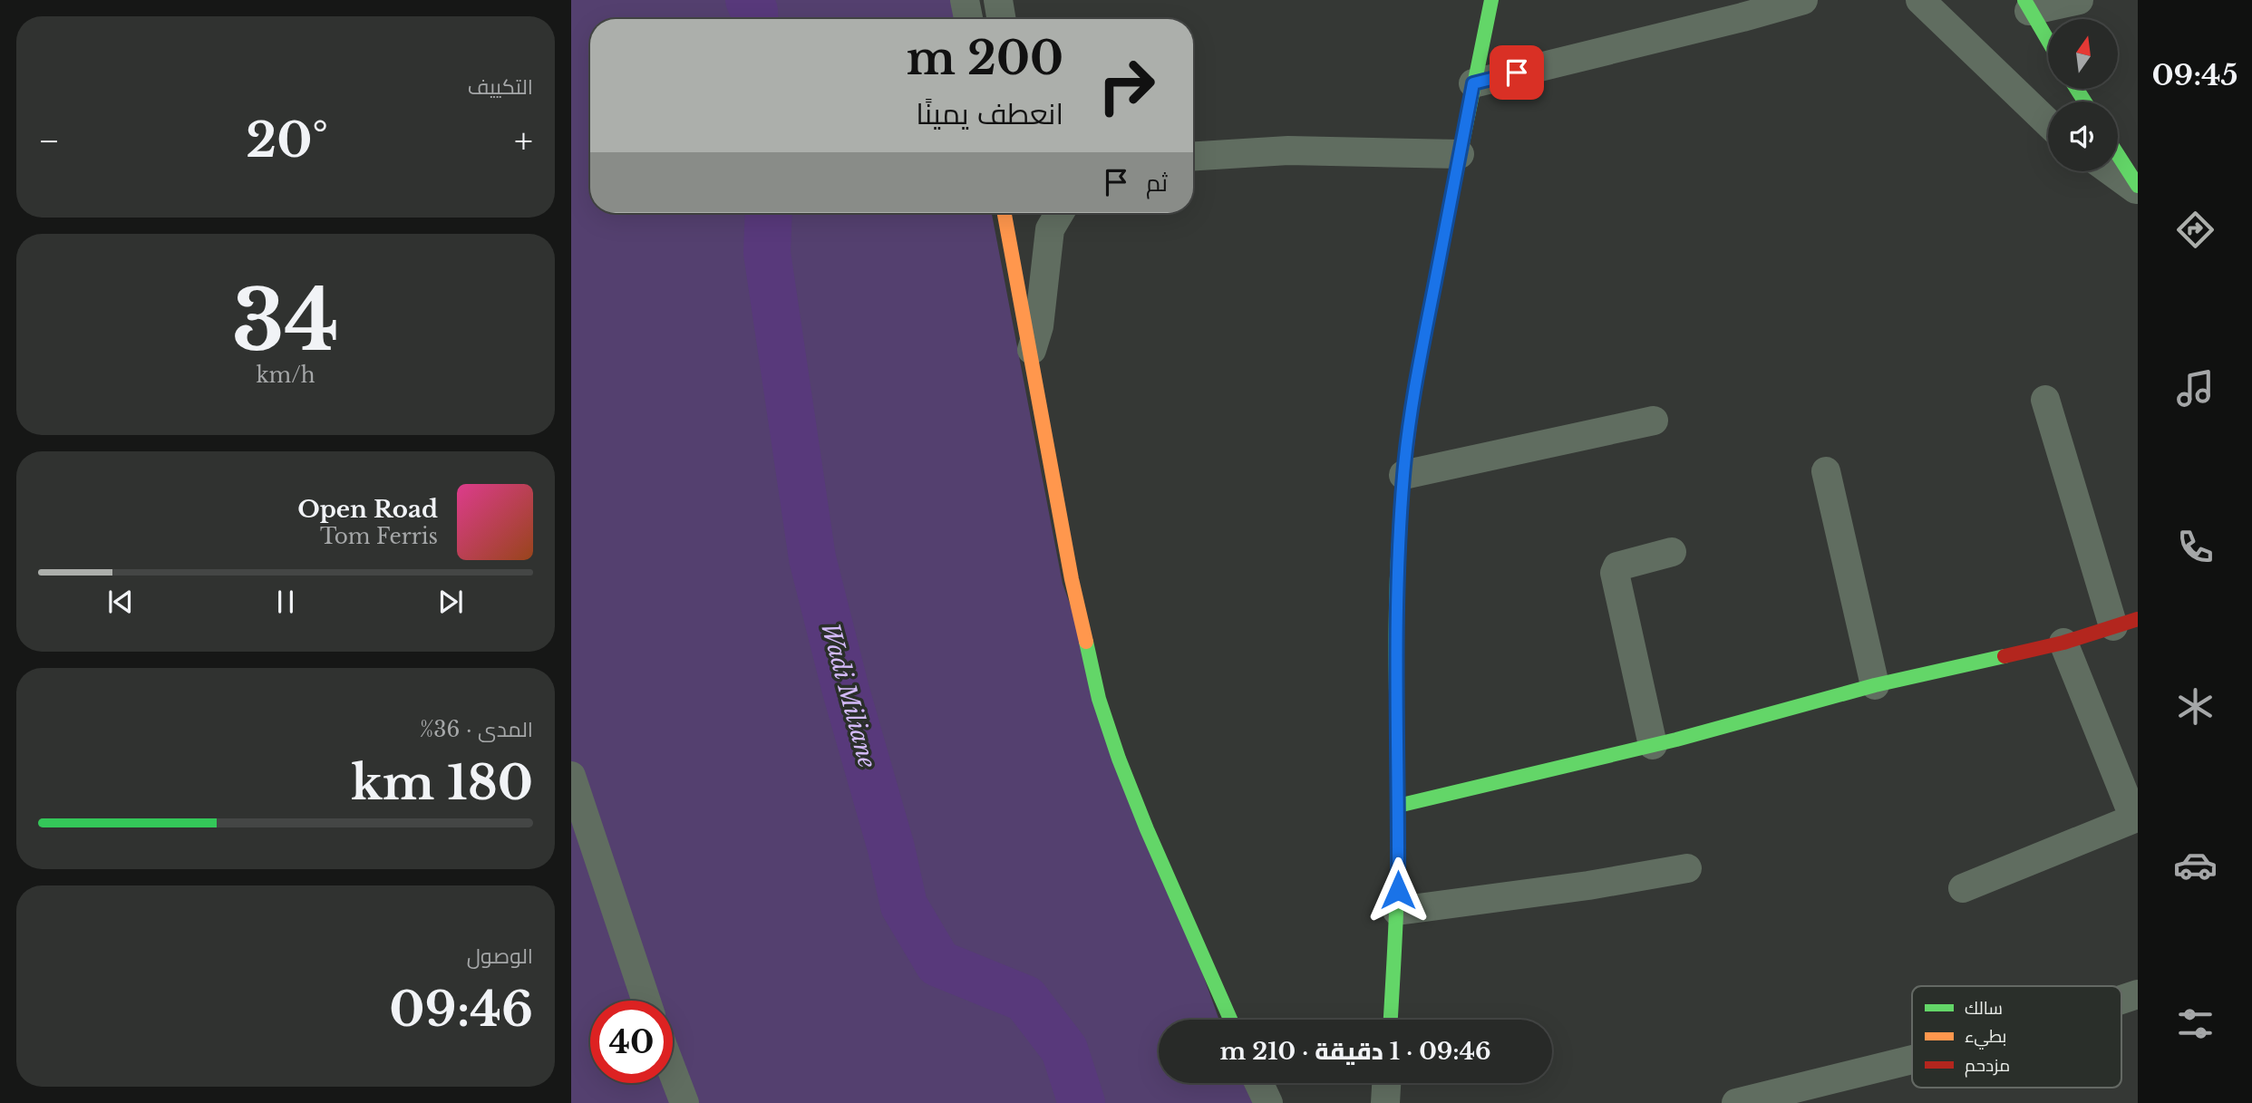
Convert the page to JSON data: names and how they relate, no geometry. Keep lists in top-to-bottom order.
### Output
{
  "water": ["Wadi Miliane"],
  "legend": ["سالك", "بطيء", "مزدحم"],
  "north": "top",
  "page": {
    "tabs": "09:45",
    "tile": [
      "التكييف",
      ["34", "km/h"],
      ["المدى · 36%", "180 km"],
      ["الوصول", "09:46"]
    ],
    "turn": ["200 m", "انعطف يمينًا"],
    "heat": ["−", "20°", "+"],
    "then": "ثم",
    "song": ["Open Road", "Tom Ferris"],
    "limit": "40",
    "trip": "09:46 · 1 دقيقة · 210 m"
  }
}
